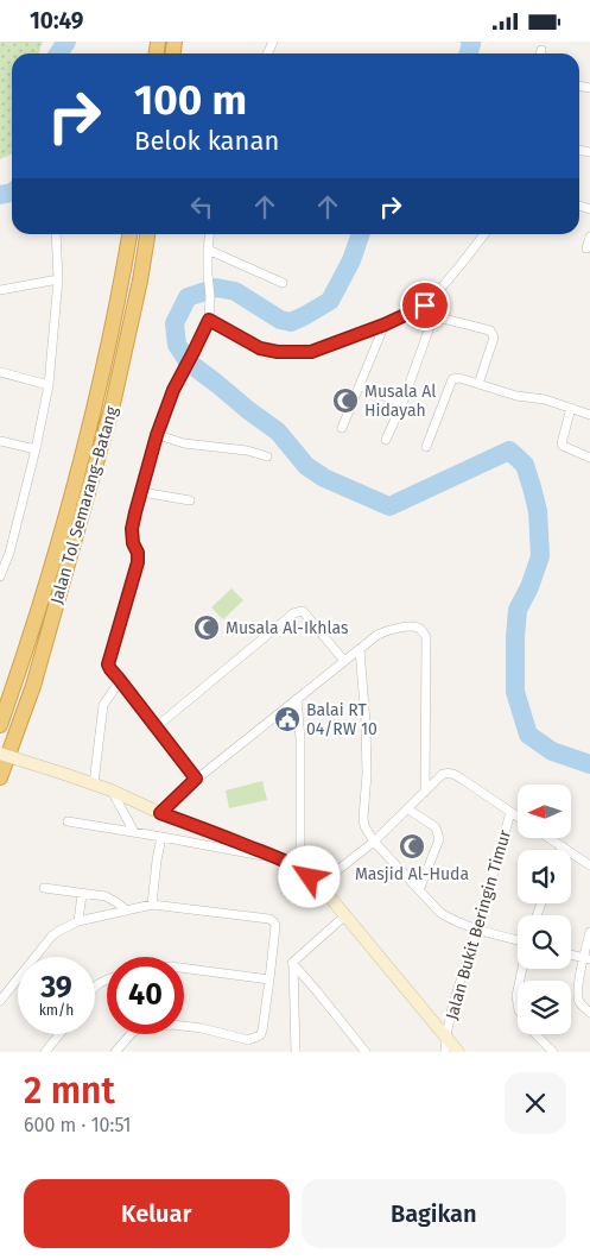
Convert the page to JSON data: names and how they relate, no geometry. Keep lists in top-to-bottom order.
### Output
{
  "streets": {
    "highway": ["Jalan Tol Semarang–Batang"],
    "street": ["Jalan Bukit Beringin Timur"]
  },
  "places": {
    "mosque": ["Musala Al Hidayah", "Musala Al-Ikhlas", "Masjid Al-Huda"],
    "public building": ["Balai RT 04/RW 10"]
  },
  "north": "left",
  "page": {
    "status": "10:49",
    "turn": ["100 m", "Belok kanan"],
    "speed": "39 km/h",
    "limit": "40",
    "heading": ["2 mnt", "600 m · 10:51"],
    "buttons": ["Keluar", "Bagikan"]
  }
}
